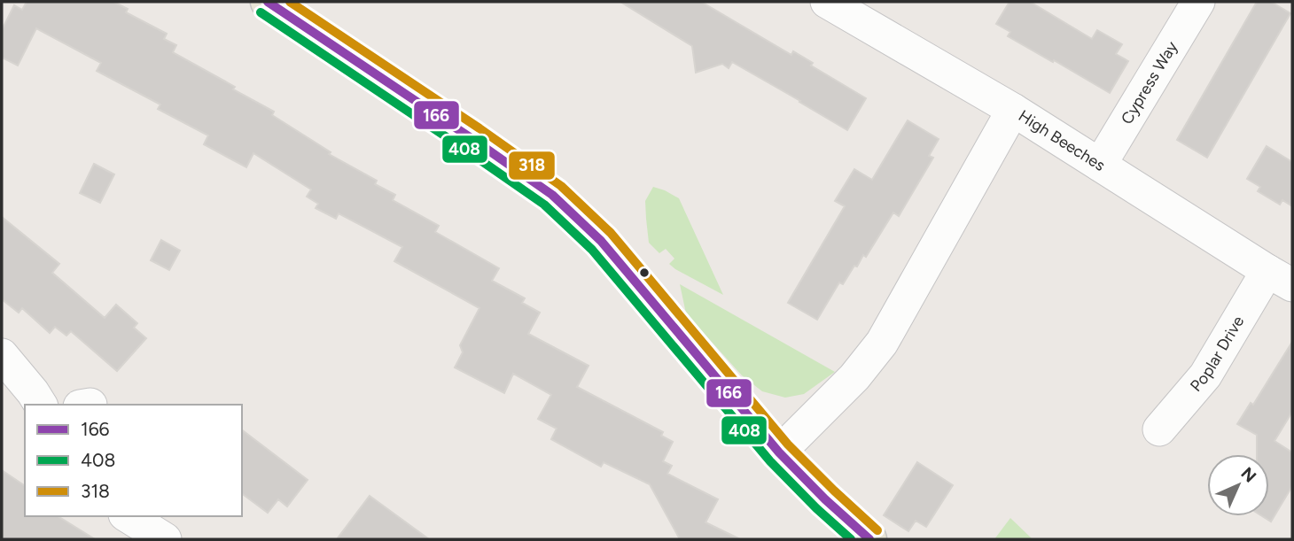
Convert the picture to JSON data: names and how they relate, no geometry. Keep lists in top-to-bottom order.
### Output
{
  "streets": {
    "street": ["Cypress Way", "High Beeches", "Poplar Drive"]
  },
  "crossings": [
    ["Cypress Way", "High Beeches"],
    ["High Beeches", "Poplar Drive"]
  ],
  "lines": ["transit line 166", "transit line 318", "transit line 408"],
  "legend": ["166", "408", "318"],
  "north": "top right"
}
